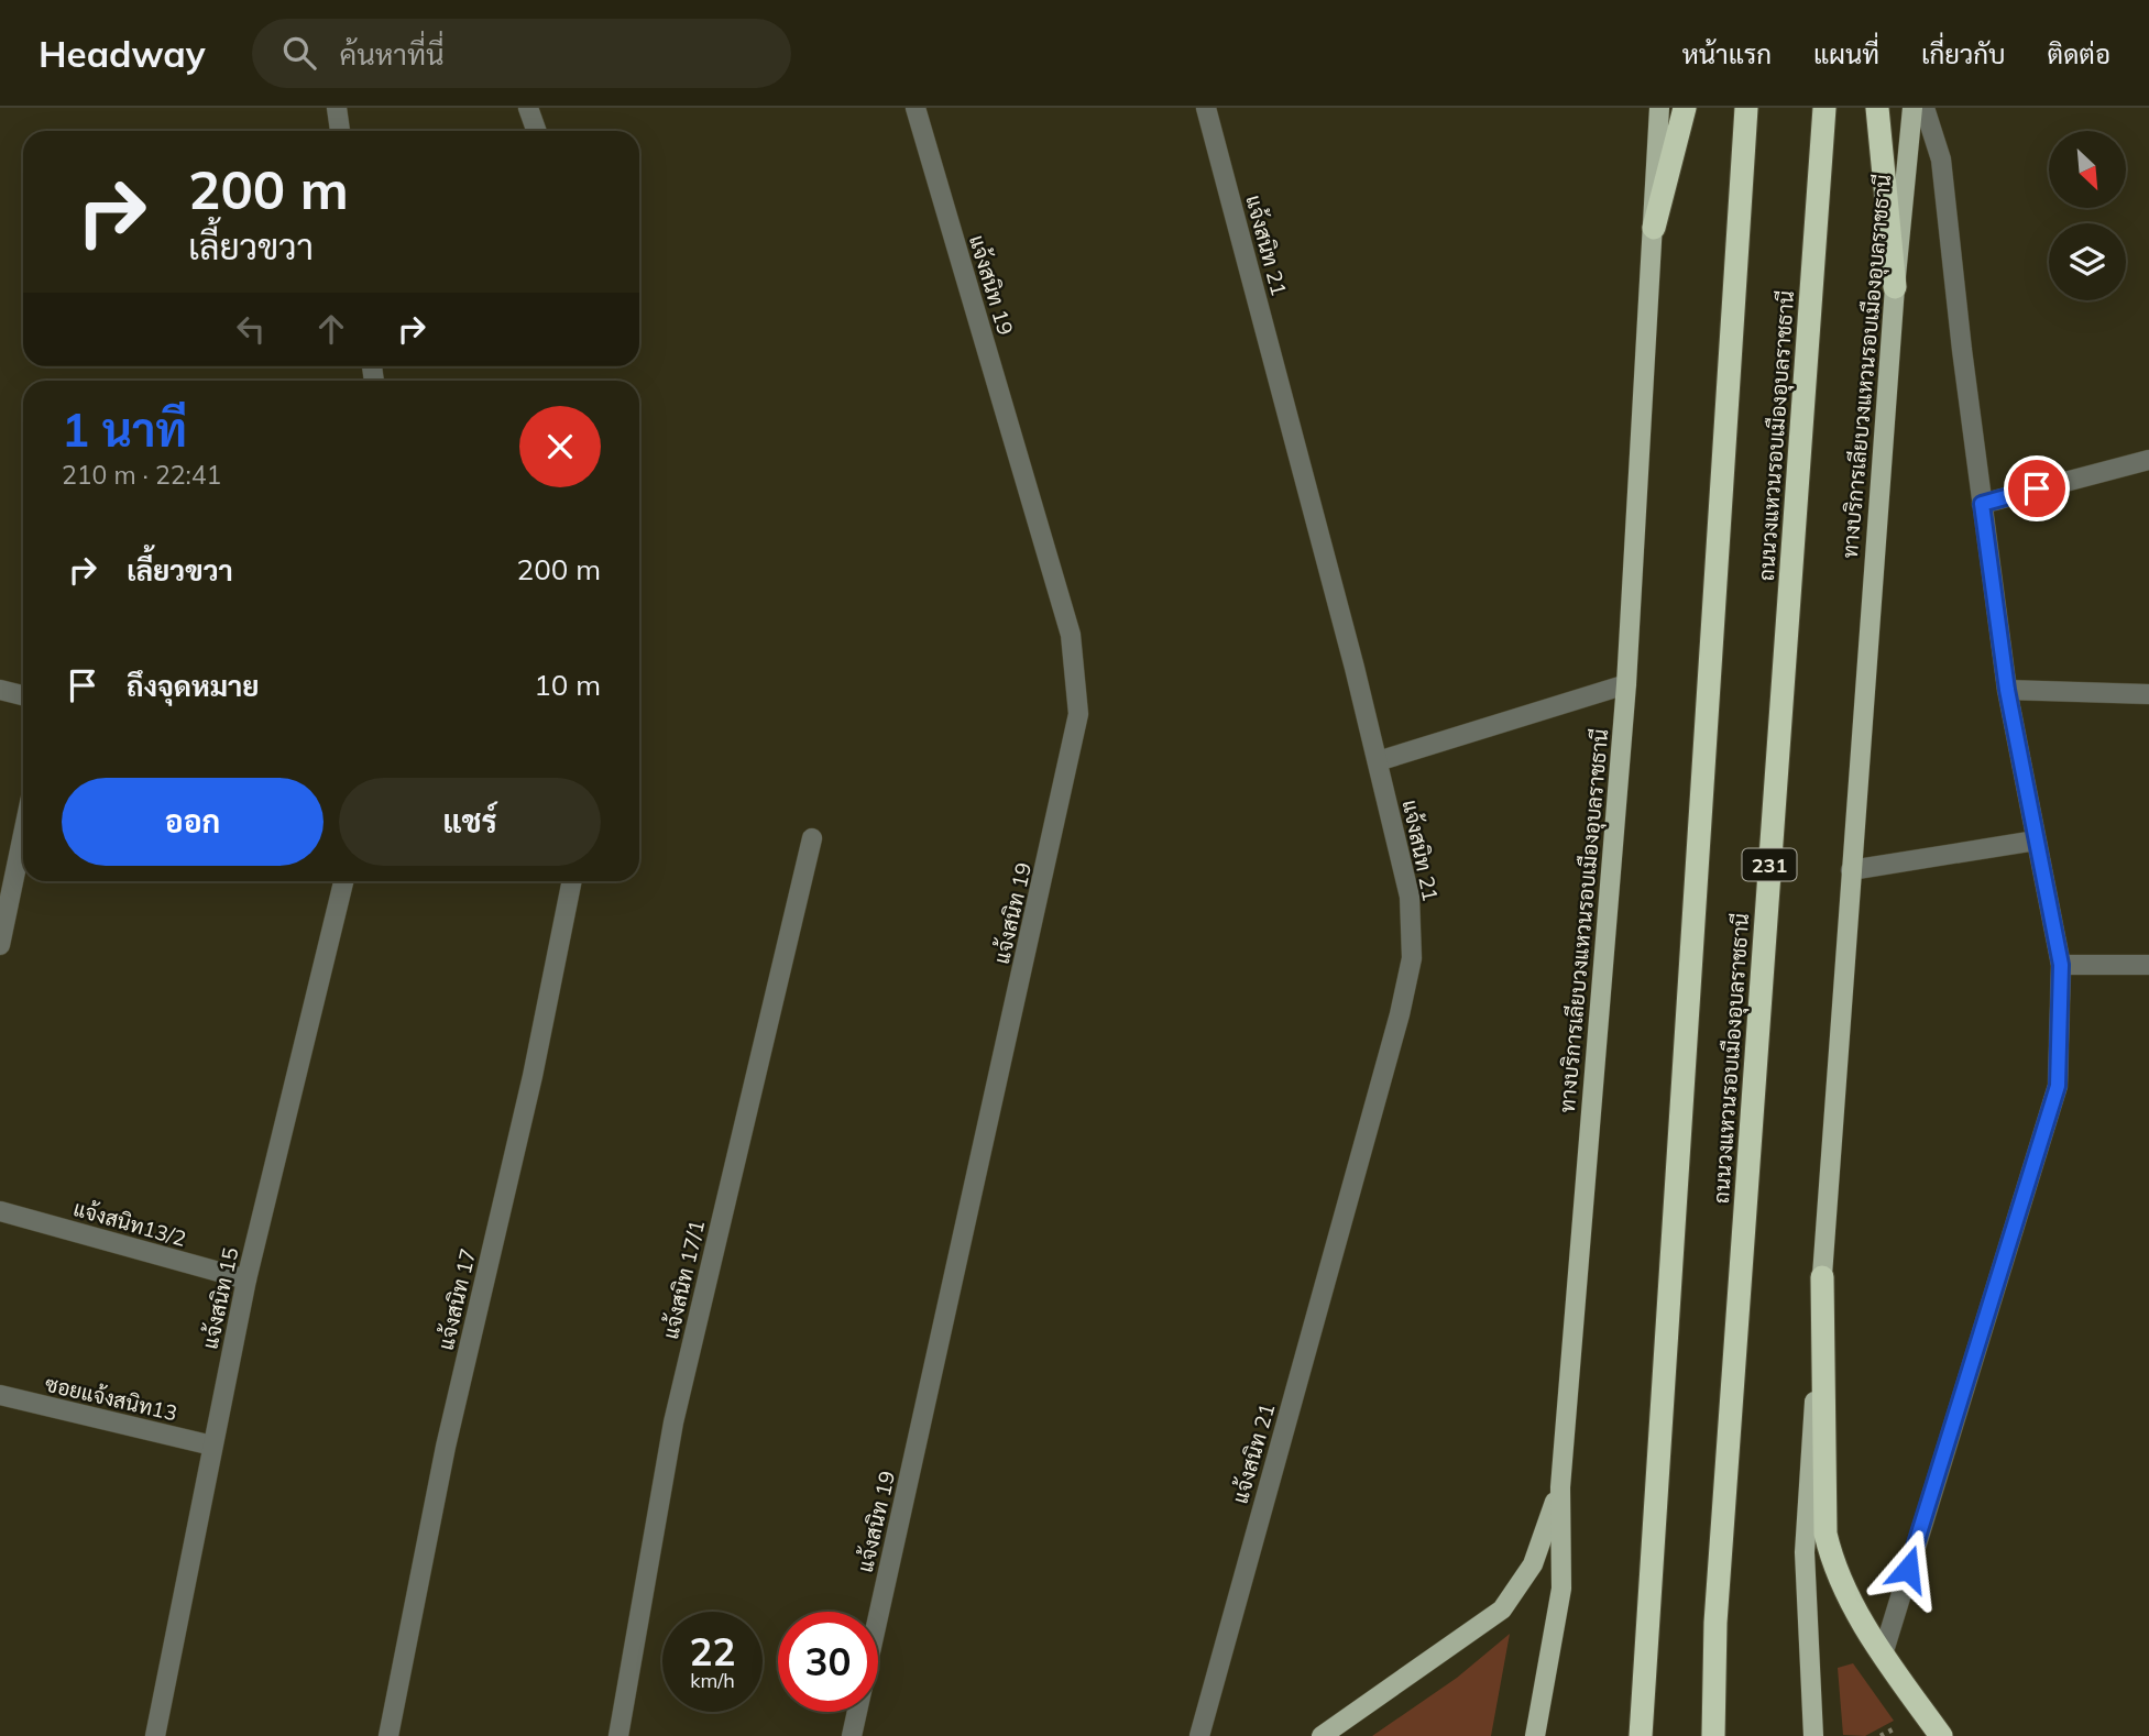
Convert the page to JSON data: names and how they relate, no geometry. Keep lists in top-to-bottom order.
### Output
{
  "streets": {
    "highway": ["ถนนวงแหวนรอบเมืองอุบลราชธานี", "231"],
    "main road": ["ทางบริการเลียบวงแหวนรอบเมืองอุบลราชธานี"],
    "street": [
      "แจ้งสนิท 21",
      "แจ้งสนิท 19",
      "แจ้งสนิท13/2",
      "แจ้งสนิท 17/1",
      "แจ้งสนิท 15",
      "แจ้งสนิท 17",
      "ซอยแจ้งสนิท13"
    ]
  },
  "crossings": [
    ["แจ้งสนิท13/2", "แจ้งสนิท 15"],
    ["แจ้งสนิท 15", "ซอยแจ้งสนิท13"]
  ],
  "north": "bottom right",
  "page": {
    "header": "Headway",
    "search": "ค้นหาที่นี่",
    "nav": [
      "หน้าแรก",
      "แผนที่",
      "เกี่ยวกับ",
      "ติดต่อ"
    ],
    "turn": ["200 m", "เลี้ยวขวา"],
    "heading": ["1 นาที", "210 m · 22:41"],
    "list": [
      {
        "name": "เลี้ยวขวา",
        "value": "200 m"
      },
      {
        "name": "ถึงจุดหมาย",
        "value": "10 m"
      }
    ],
    "buttons": ["ออก", "แชร์"],
    "speed": "22 km/h",
    "limit": "30"
  }
}
